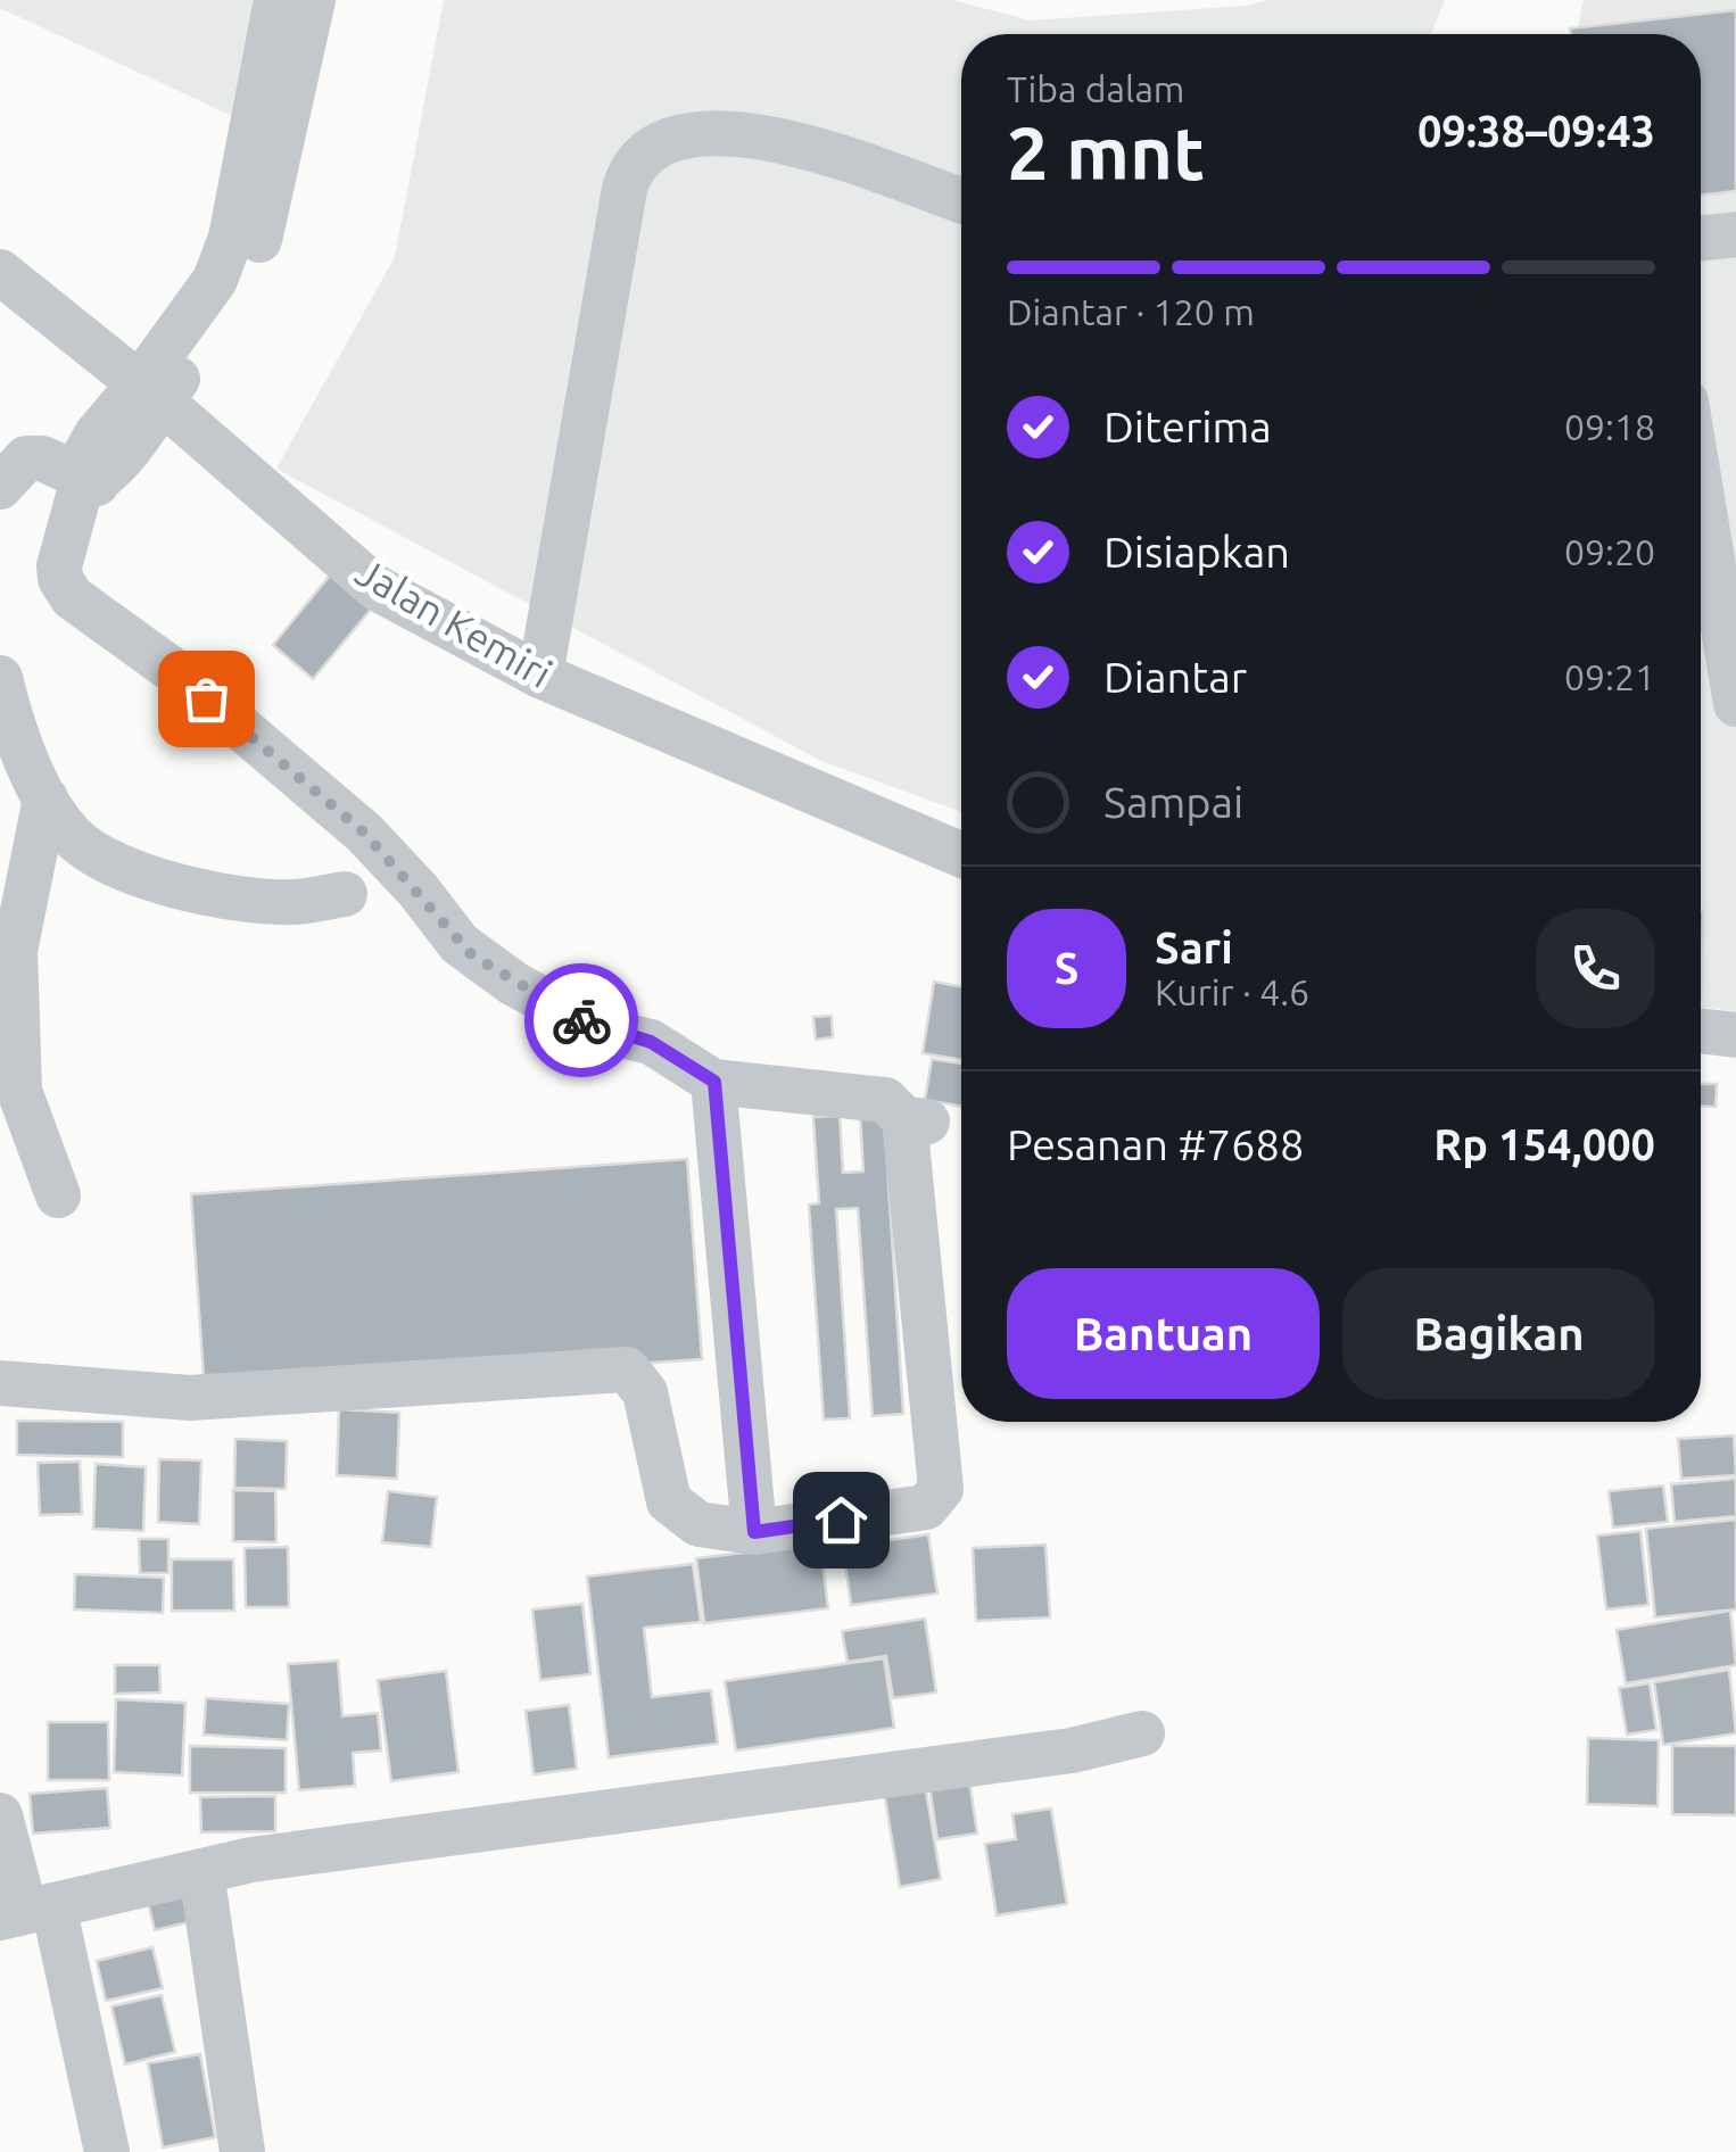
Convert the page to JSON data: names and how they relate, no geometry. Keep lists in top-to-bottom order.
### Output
{
  "streets": {
    "street": ["Jalan Kemiri"]
  },
  "page": {
    "heading": ["2 mnt", "Tiba dalam", "09:38–09:43"],
    "panel": [
      "Sari",
      "Kurir · 4.6",
      "Pesanan #7688",
      "Rp 154,000"
    ],
    "bar": "Diantar · 120 m",
    "list": [
      ["Diterima", "09:18"],
      ["Disiapkan", "09:20"],
      ["Diantar", "09:21"],
      "Sampai"
    ],
    "round": "S",
    "buttons": ["Bantuan", "Bagikan"]
  }
}
